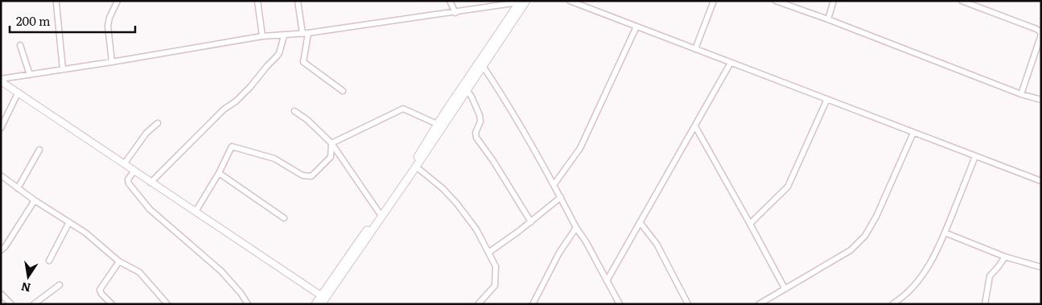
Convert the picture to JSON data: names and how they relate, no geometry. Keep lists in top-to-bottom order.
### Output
{
  "scale_bar": "200 m",
  "north": "bottom"
}
